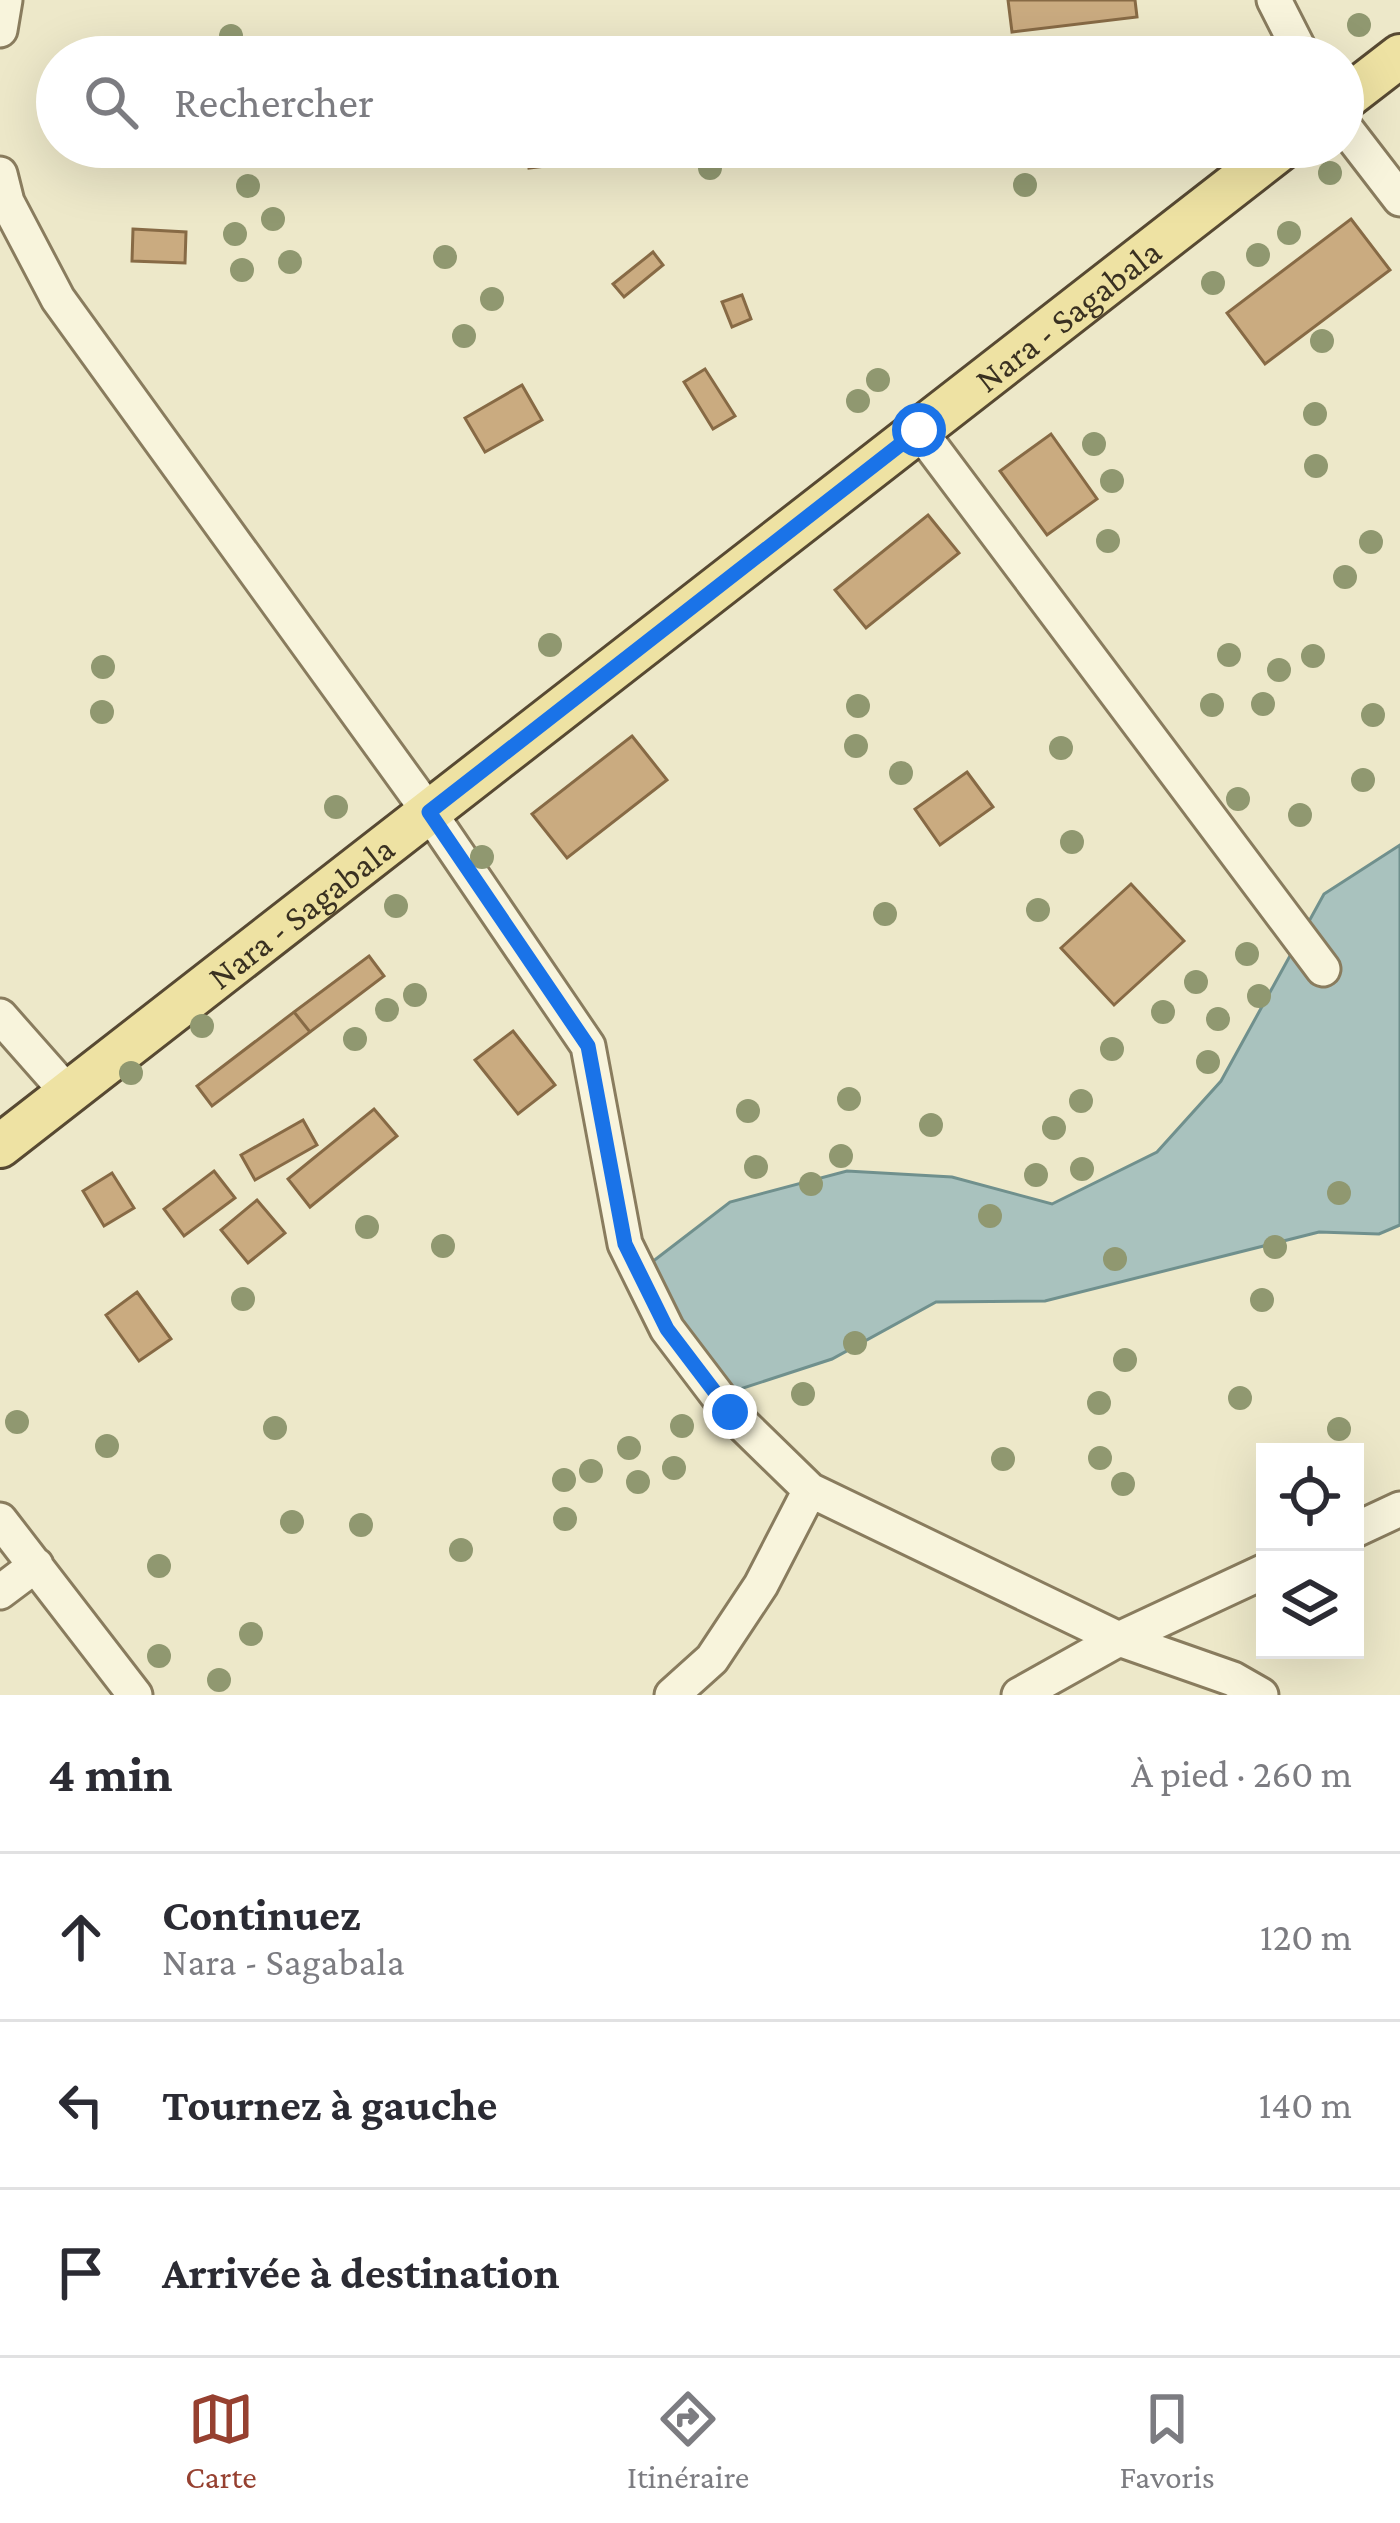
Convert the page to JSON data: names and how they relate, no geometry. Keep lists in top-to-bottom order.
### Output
{
  "streets": {
    "main road": ["Nara - Sagabala"]
  },
  "page": {
    "search": "Rechercher",
    "heading": ["4 min", "À pied · 260 m"],
    "list": [
      ["Continuez", "Nara - Sagabala", "120 m"],
      ["Tournez à gauche", "140 m"],
      "Arrivée à destination"
    ],
    "nav": ["Carte", "Itinéraire", "Favoris"]
  }
}
